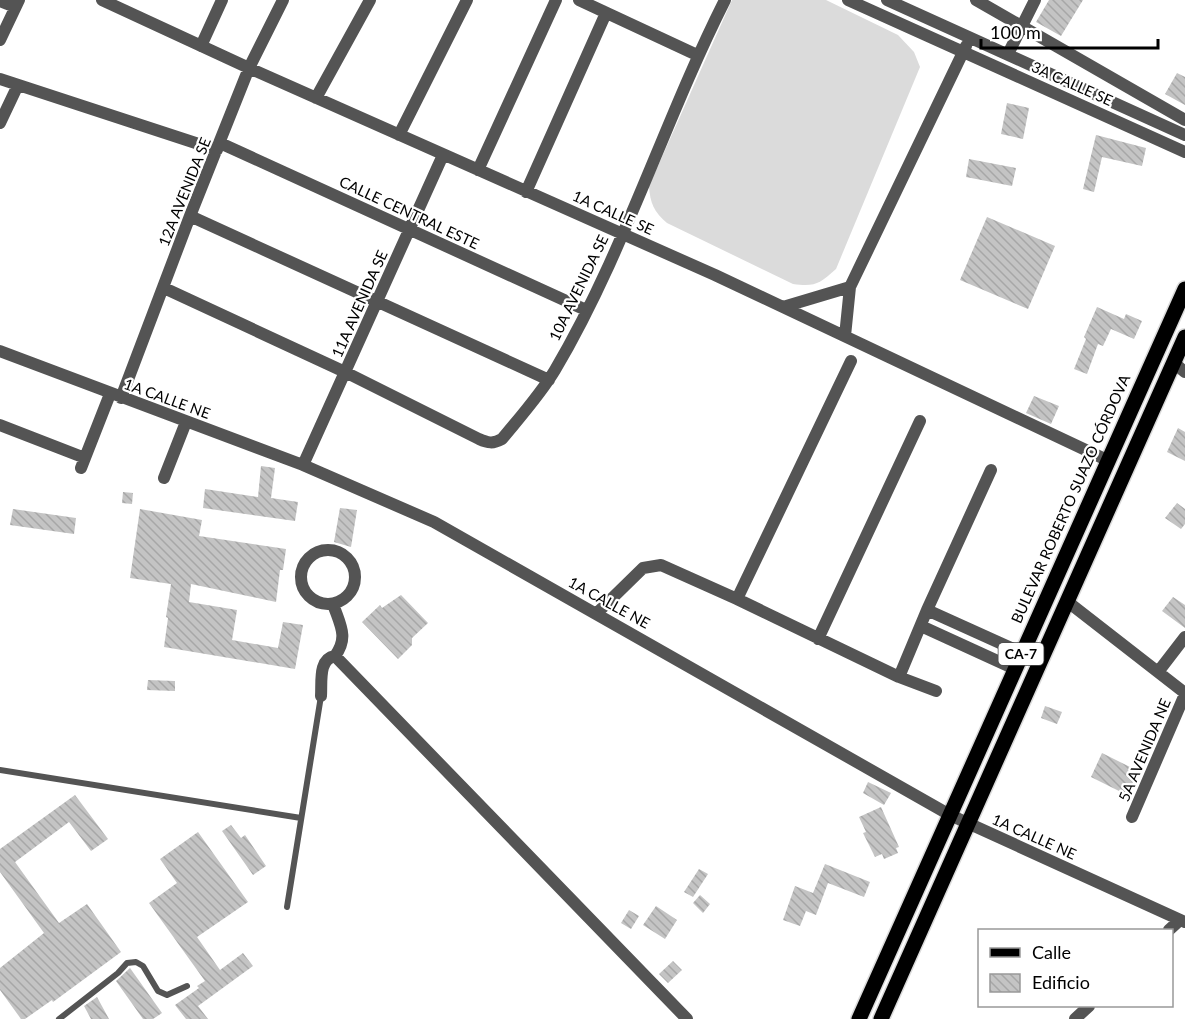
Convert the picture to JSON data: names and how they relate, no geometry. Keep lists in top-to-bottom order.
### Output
{
  "streets": {
    "main road": ["BULEVAR ROBERTO SUAZO CÓRDOVA", "CA-7"],
    "street": [
      "3A CALLE SE",
      "12A AVENIDA SE",
      "CALLE CENTRAL ESTE",
      "1A CALLE SE",
      "10A AVENIDA SE",
      "11A AVENIDA SE",
      "1A CALLE NE",
      "5A AVENIDA NE"
    ]
  },
  "crossings": [
    ["12A AVENIDA SE", "CALLE CENTRAL ESTE"],
    ["12A AVENIDA SE", "1A CALLE SE"],
    ["12A AVENIDA SE", "1A CALLE NE"],
    ["CALLE CENTRAL ESTE", "10A AVENIDA SE"],
    ["CALLE CENTRAL ESTE", "11A AVENIDA SE"],
    ["1A CALLE SE", "10A AVENIDA SE"],
    ["1A CALLE SE", "11A AVENIDA SE"],
    ["1A CALLE SE", "BULEVAR ROBERTO SUAZO CÓRDOVA"],
    ["10A AVENIDA SE", "11A AVENIDA SE"],
    ["11A AVENIDA SE", "1A CALLE NE"],
    ["1A CALLE NE", "BULEVAR ROBERTO SUAZO CÓRDOVA"],
    ["1A CALLE NE", "CA-7"]
  ],
  "legend": ["Calle", "Edificio"],
  "scale_bar": "100 m"
}
